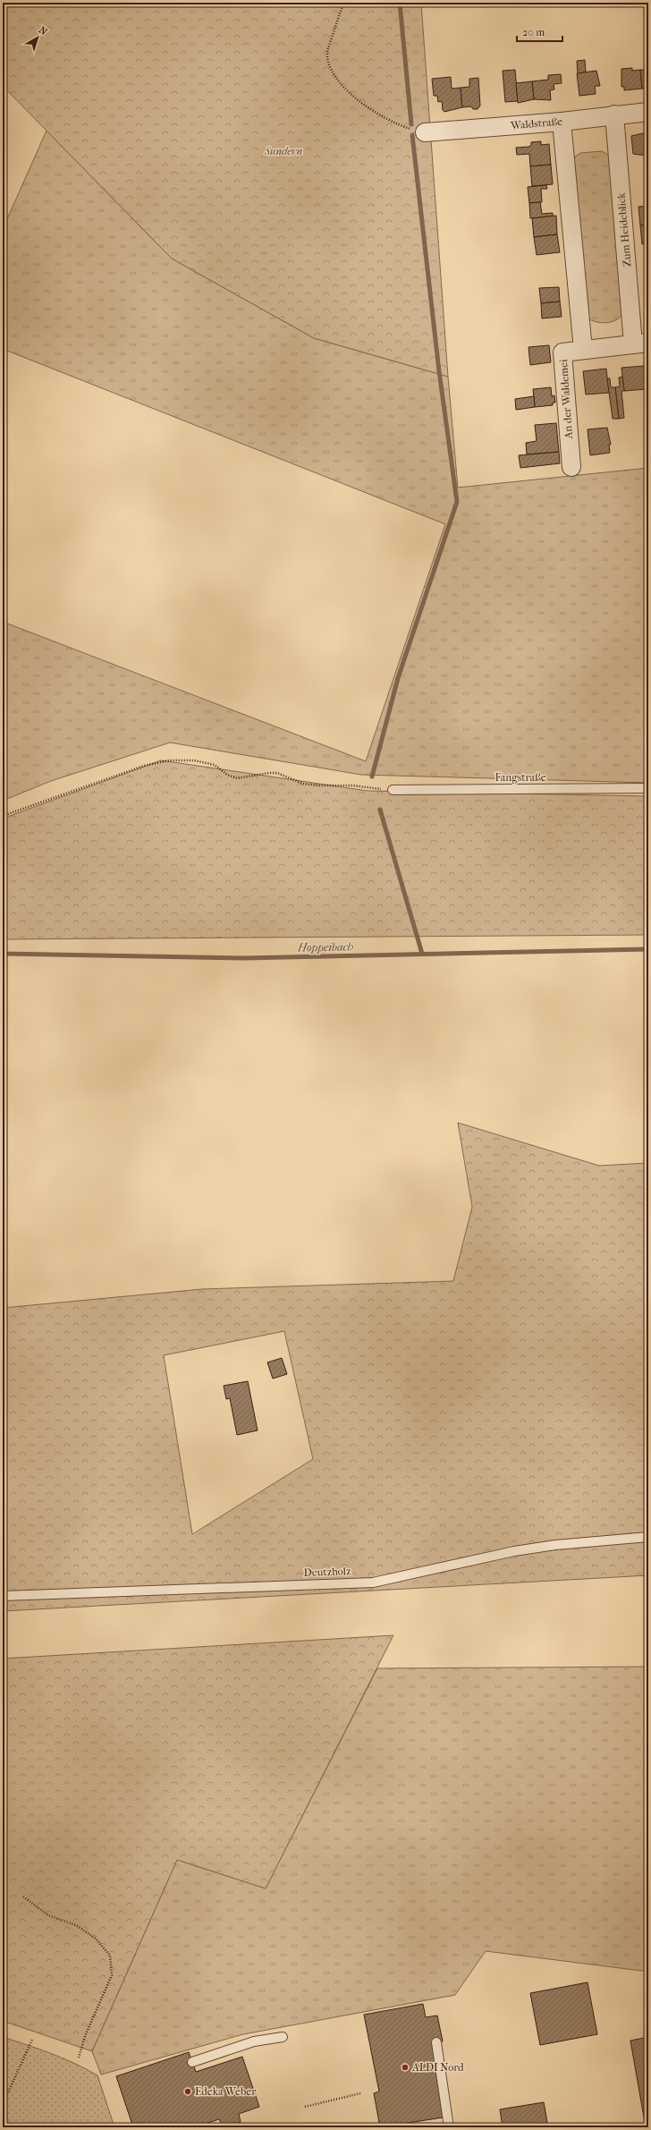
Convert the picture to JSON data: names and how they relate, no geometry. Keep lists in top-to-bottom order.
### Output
{
  "streets": {
    "street": ["Waldstraße", "Zum Heideblick", "An der Waldemei"],
    "lane": ["Fangstraße", "Deutzholz"]
  },
  "crossings": [
    ["Waldstraße", "Zum Heideblick"],
    ["Zum Heideblick", "An der Waldemei"]
  ],
  "water": ["Hoppeibach"],
  "parks": ["Sundern"],
  "places": ["ALDI Nord", "Edeka Weber"],
  "scale_bar": "20 m",
  "north": "top right"
}
